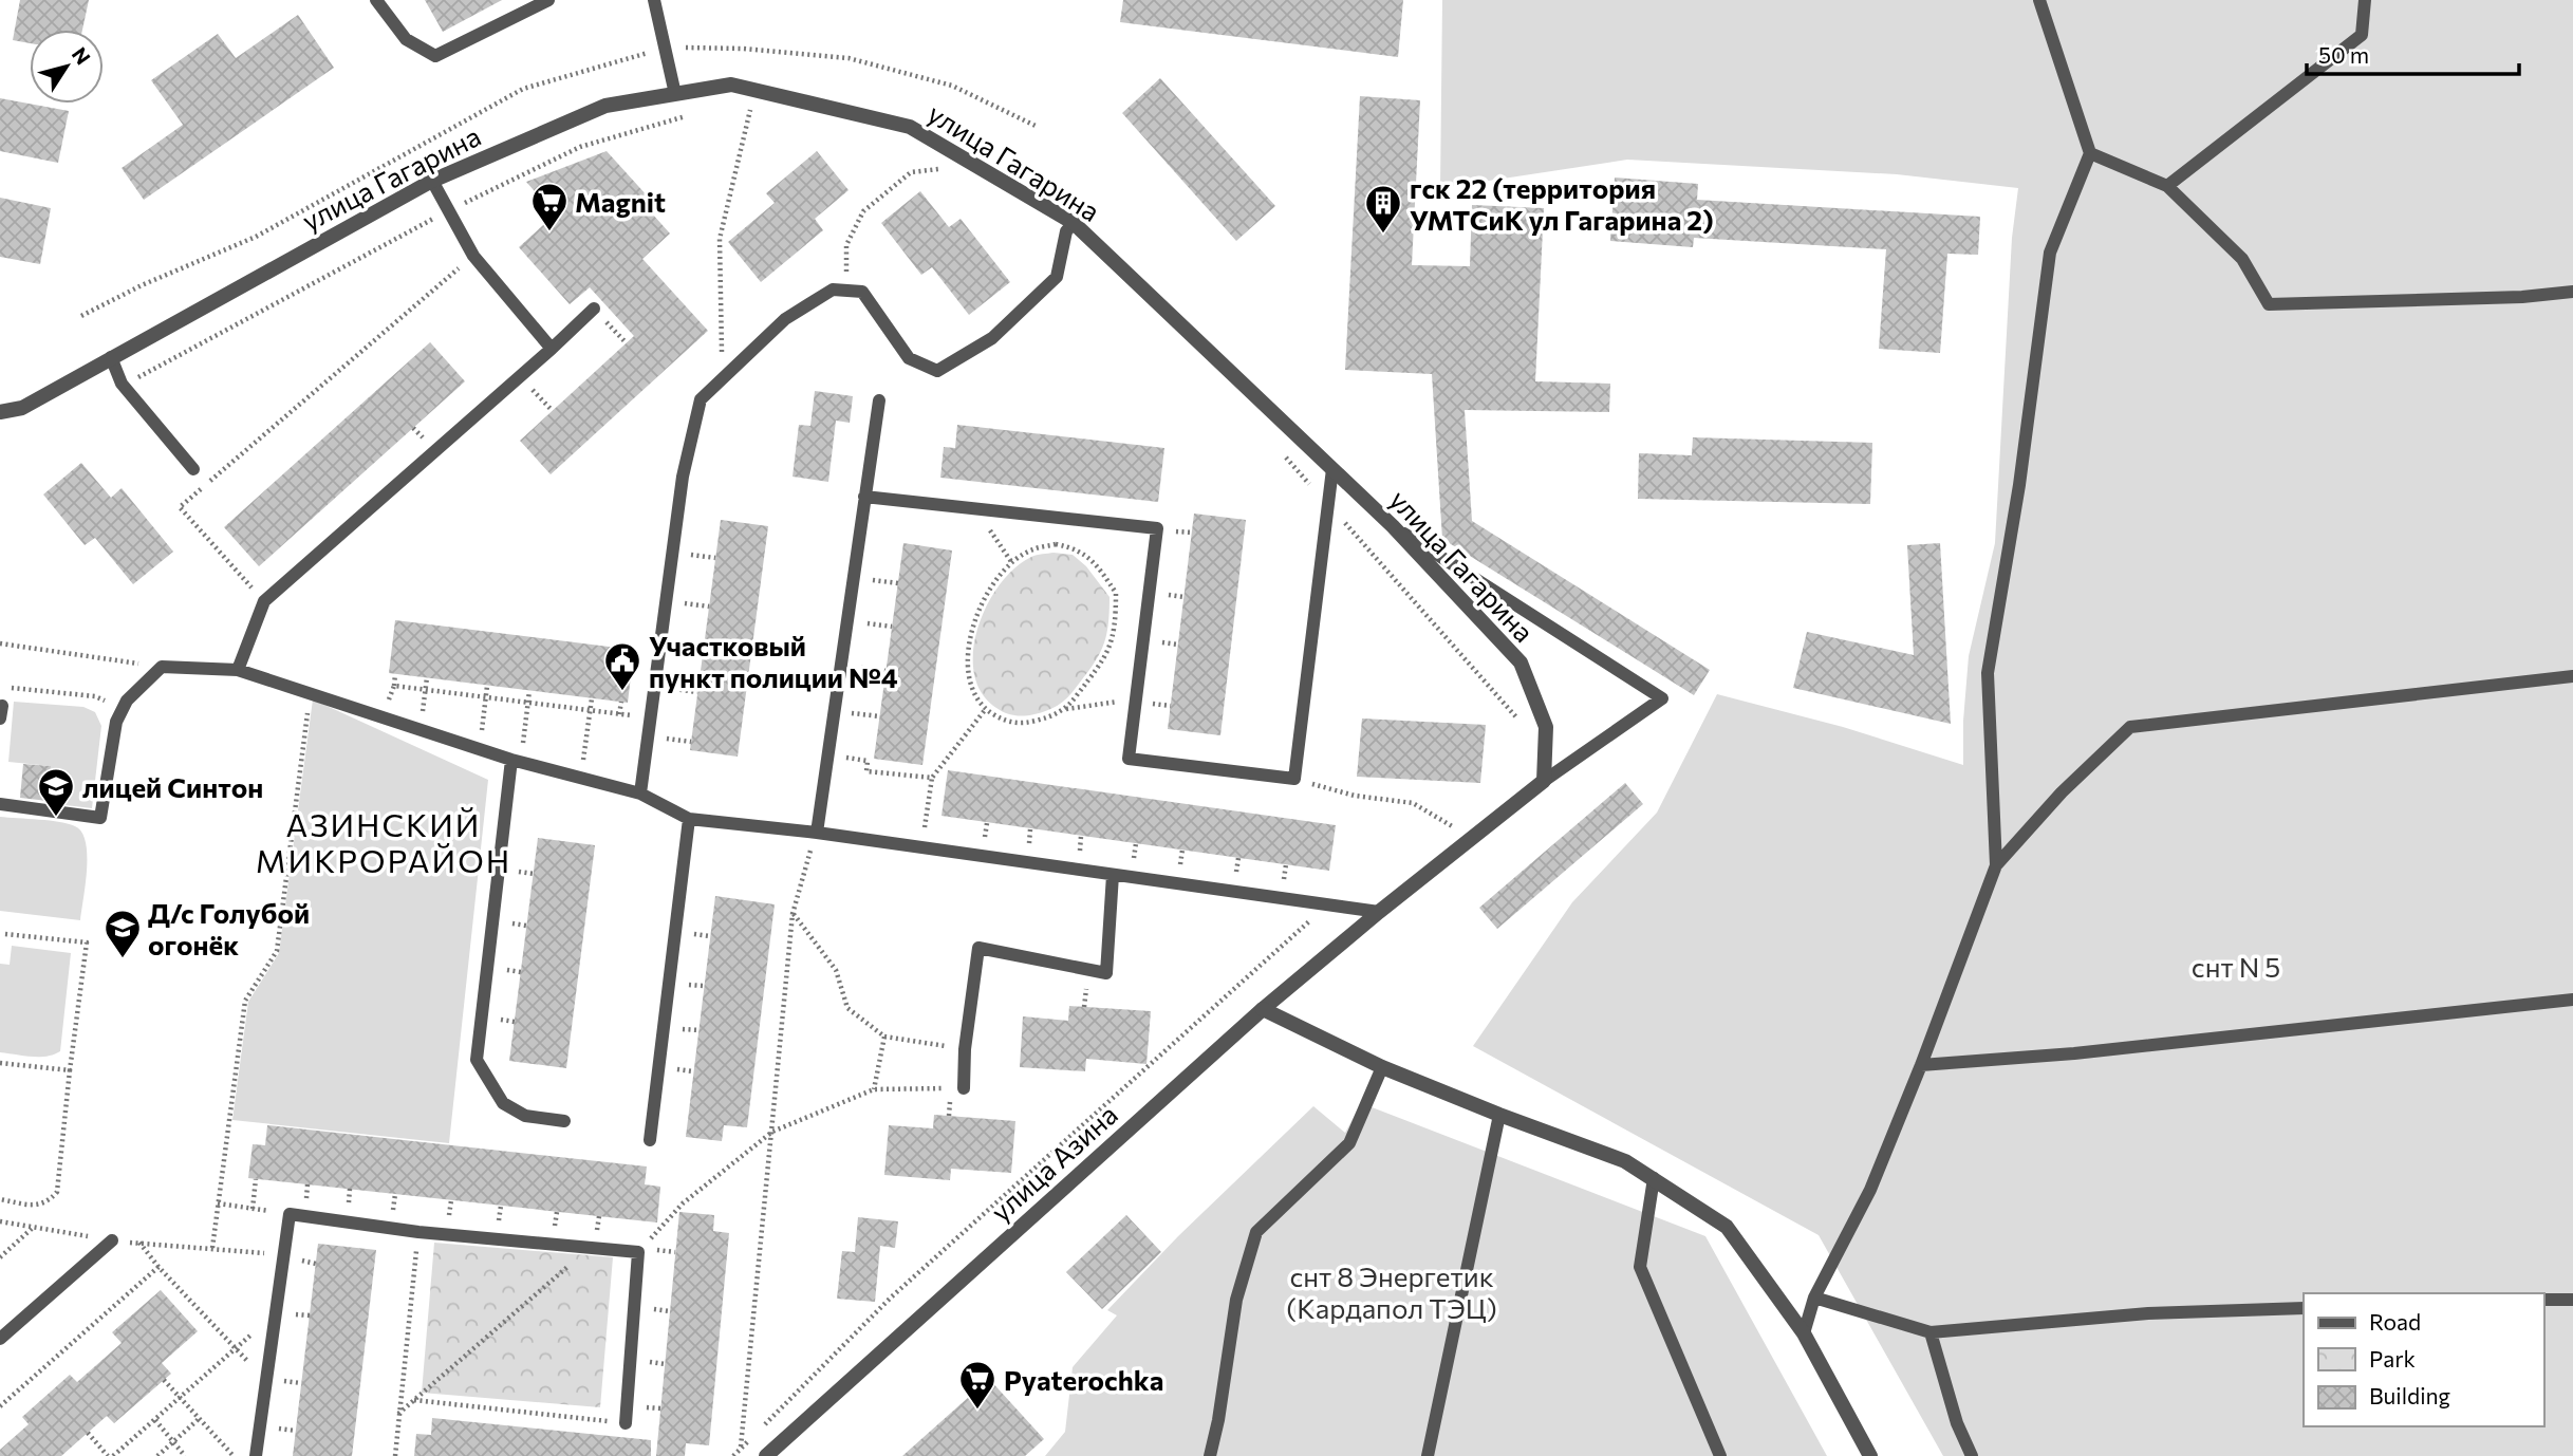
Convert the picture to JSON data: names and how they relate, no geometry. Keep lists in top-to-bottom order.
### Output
{
  "streets": {
    "street": ["улица Гагарина", "улица Азина"]
  },
  "crossings": [
    ["улица Гагарина", "улица Азина"]
  ],
  "districts": ["АЗИНСКИЙ МИКРОРАЙОН"],
  "parks": ["снт N 5", "снт 8 Энергетик (Кардапол ТЭЦ)"],
  "places": {
    "supermarket": ["Magnit", "Pyaterochka"],
    "building": ["гск 22 (территория УМТСиК ул Гагарина 2)"],
    "public building": ["Участковый пункт полиции №4"],
    "school or university": ["лицей Синтон", "Д/с Голубой огонёк"]
  },
  "legend": ["Road", "Park", "Building"],
  "scale_bar": "50 m",
  "north": "top right"
}
